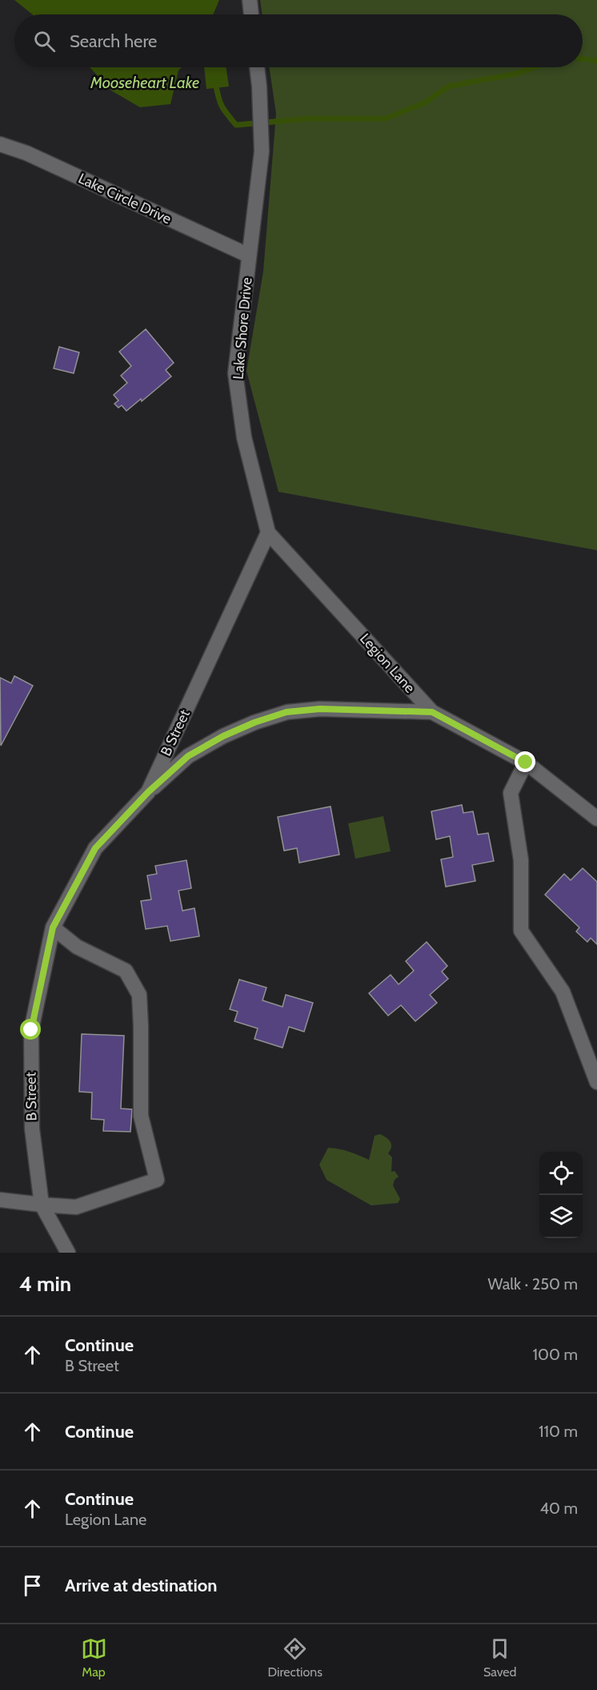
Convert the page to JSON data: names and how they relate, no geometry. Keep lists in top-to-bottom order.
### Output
{
  "streets": {
    "street": [
      "Lake Circle Drive",
      "Lake Shore Drive",
      "Legion Lane",
      "B Street"
    ]
  },
  "crossings": [
    ["Lake Circle Drive", "Lake Shore Drive"],
    ["Lake Shore Drive", "Legion Lane"],
    ["Lake Shore Drive", "B Street"],
    ["Legion Lane", "B Street"]
  ],
  "water": ["Mooseheart Lake"],
  "page": {
    "search": "Search here",
    "heading": ["4 min", "Walk · 250 m"],
    "list": [
      ["Continue", "B Street", "100 m"],
      ["Continue", "110 m"],
      ["Continue", "Legion Lane", "40 m"],
      "Arrive at destination"
    ],
    "nav": ["Map", "Directions", "Saved"]
  }
}
